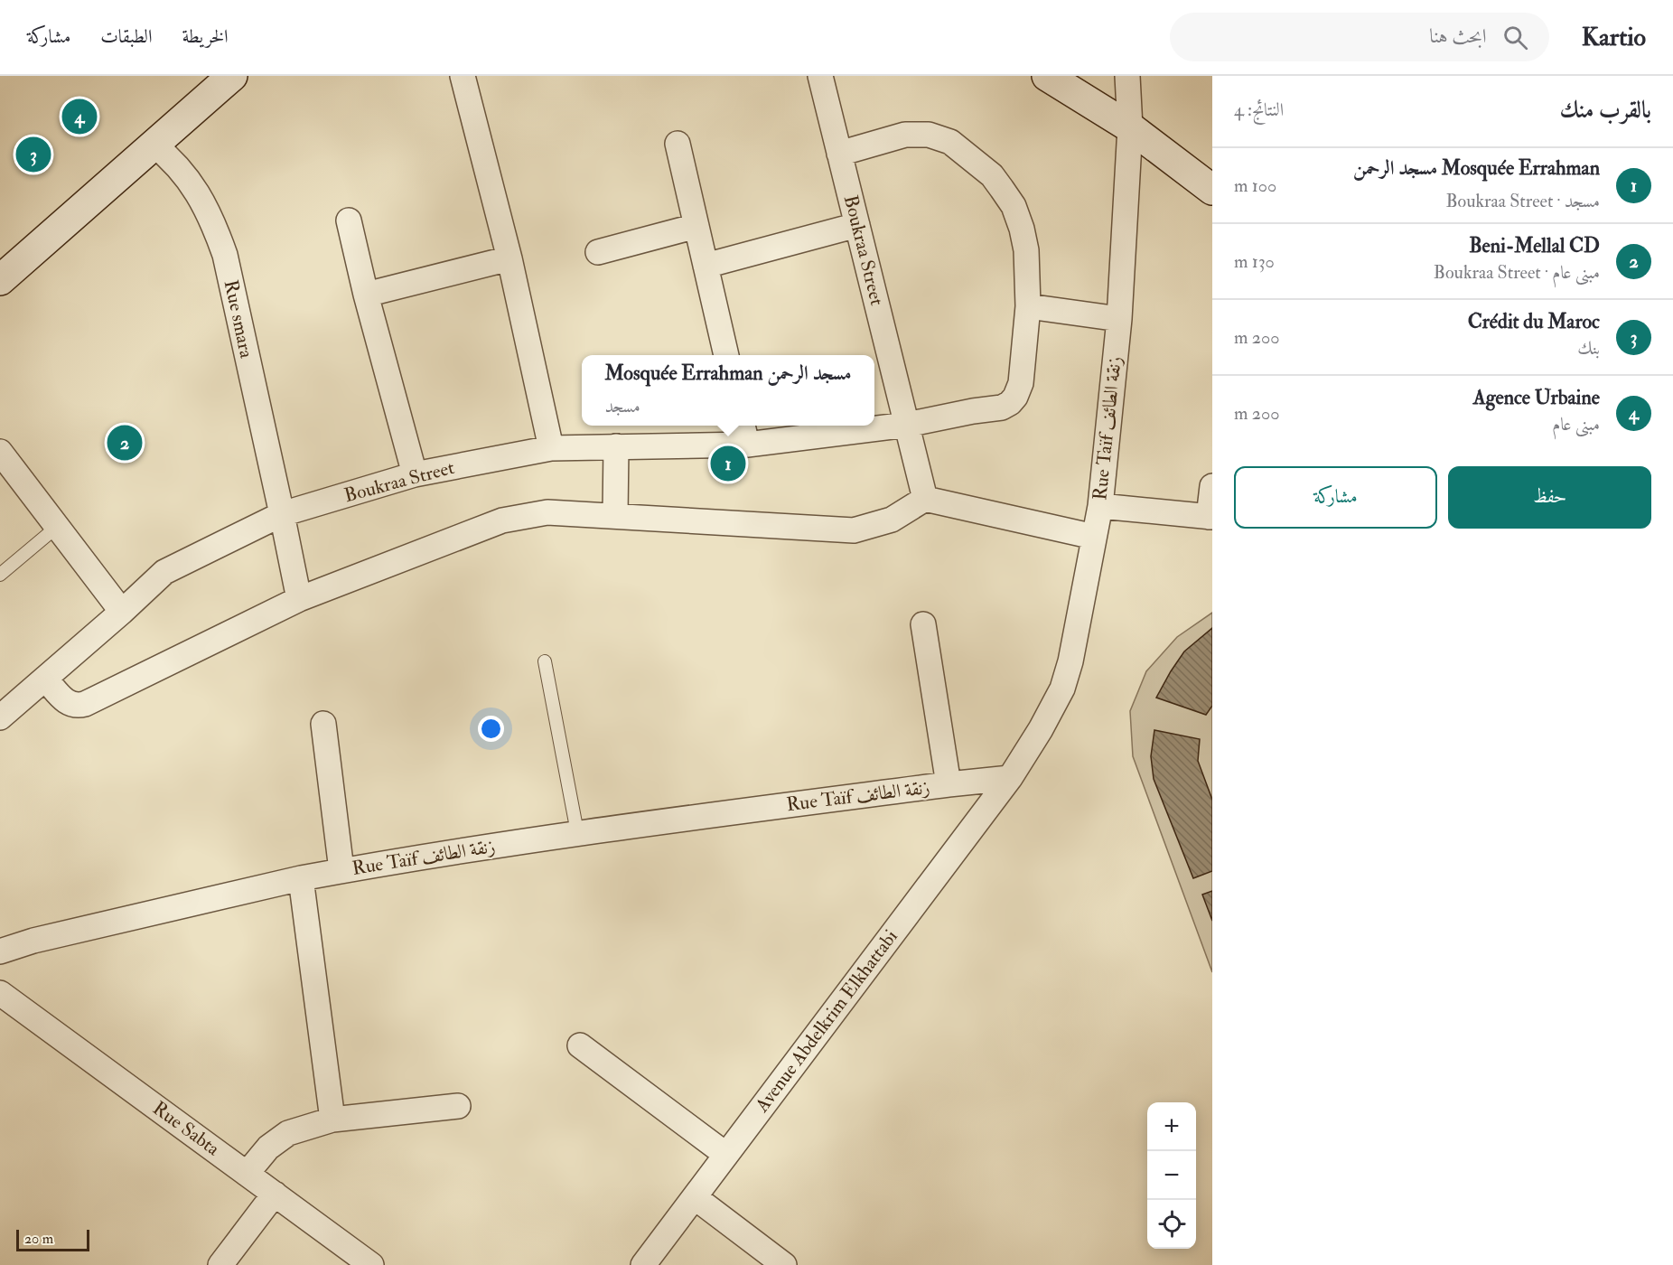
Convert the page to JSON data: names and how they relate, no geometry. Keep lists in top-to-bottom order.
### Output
{
  "streets": {
    "street": [
      "Boukraa Street",
      "Rue smara",
      "Rue Taïf زنقة الطائف",
      "Avenue Abdelkrim Elkhattabi",
      "Rue Sabta"
    ]
  },
  "crossings": [
    ["Boukraa Street", "Rue smara"],
    ["Rue Taïf زنقة الطائف", "Avenue Abdelkrim Elkhattabi"]
  ],
  "scale_bar": "20 m",
  "page": {
    "header": "Kartio",
    "search": "ابحث هنا",
    "nav": ["الخريطة", "الطبقات", "مشاركة"],
    "heading": ["بالقرب منك", "النتائج: 4"],
    "pins": [
      "4",
      "3",
      "2",
      "1"
    ],
    "list": [
      {
        "mark": "1",
        "name": "Mosquée Errahman مسجد الرحمن",
        "note": "مسجد · Boukraa Street",
        "value": "100 m"
      },
      {
        "mark": "2",
        "name": "Beni-Mellal CD",
        "note": "مبنى عام · Boukraa Street",
        "value": "130 m"
      },
      {
        "mark": "3",
        "name": "Crédit du Maroc",
        "note": "بنك",
        "value": "200 m"
      },
      {
        "mark": "4",
        "name": "Agence Urbaine",
        "note": "مبنى عام",
        "value": "200 m"
      }
    ],
    "popup": ["Mosquée Errahman مسجد الرحمن", "مسجد"],
    "buttons": ["حفظ", "مشاركة"],
    "map_buttons": ["+", "−"],
    "scale": "20 m"
  }
}
